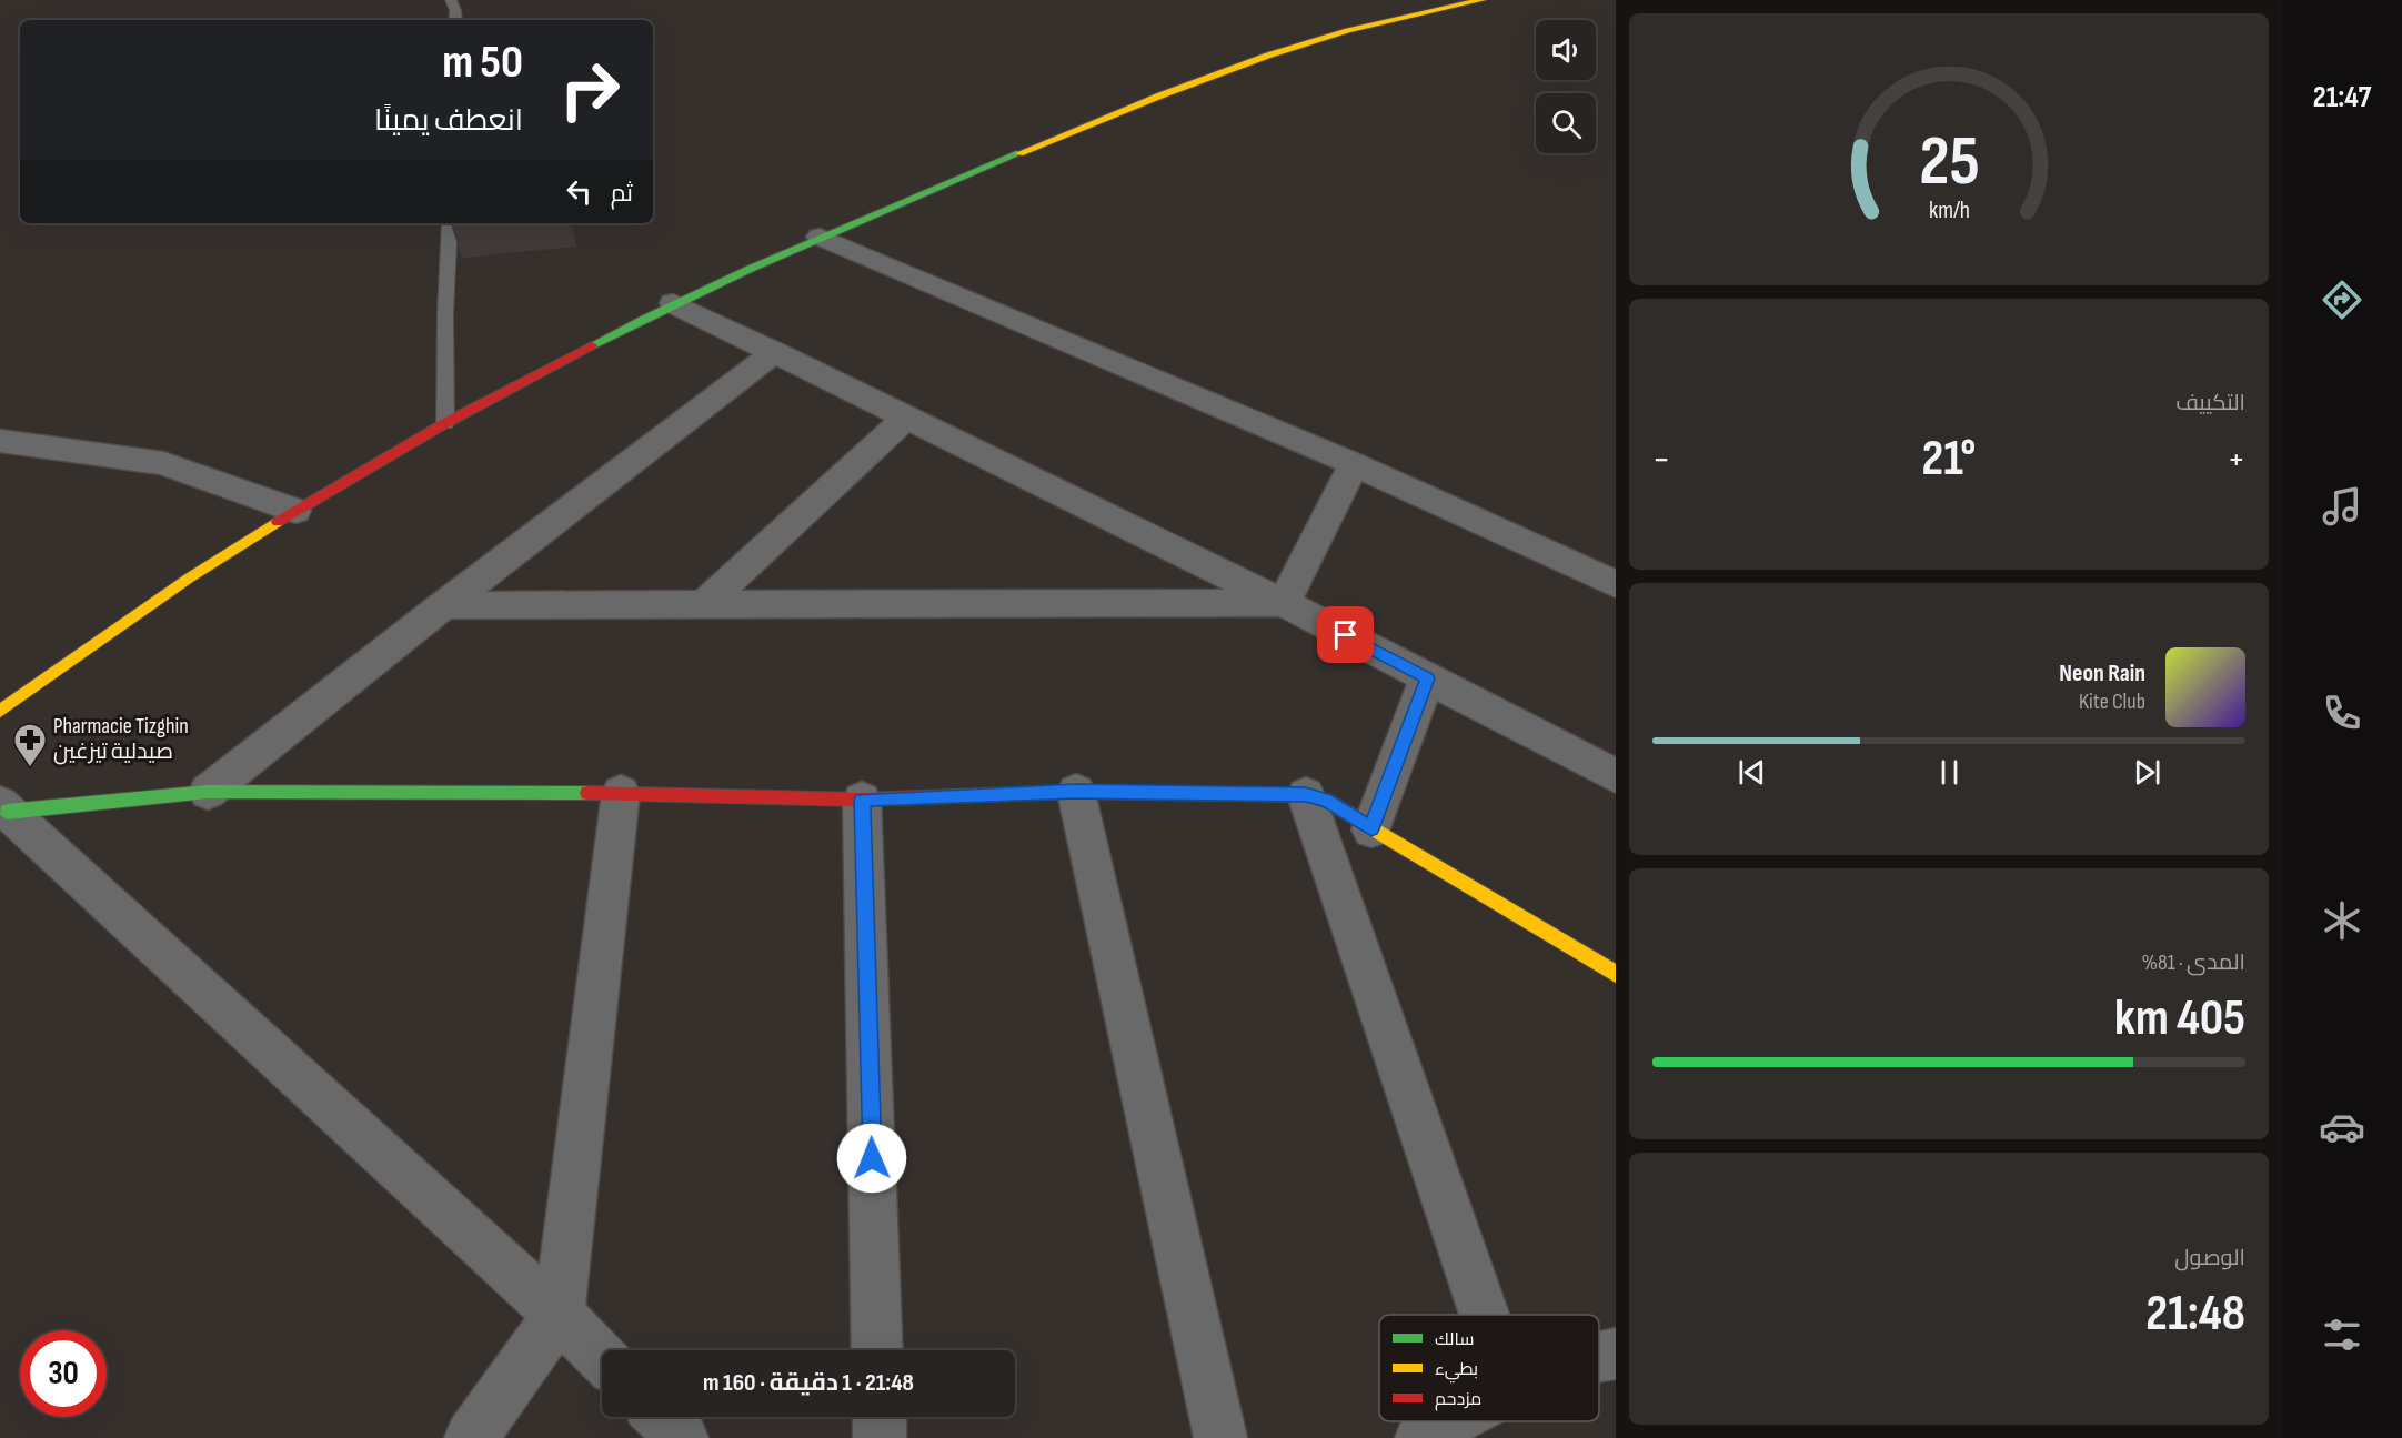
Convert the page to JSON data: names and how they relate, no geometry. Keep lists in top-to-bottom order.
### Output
{
  "places": {
    "pharmacy": ["Pharmacie Tizghin صيدلية تيزغين"]
  },
  "legend": ["سالك", "بطيء", "مزدحم"],
  "page": {
    "tabs": "21:47",
    "turn": ["50 m", "انعطف يمينًا"],
    "then": "ثم",
    "tile": [
      "التكييف",
      ["المدى · 81%", "405 km"],
      ["الوصول", "21:48"]
    ],
    "heat": ["−", "21°", "+"],
    "song": ["Neon Rain", "Kite Club"],
    "limit": "30",
    "trip": "21:48 · 1 دقيقة · 160 m",
    "gauge": ["25", "km/h"]
  }
}
